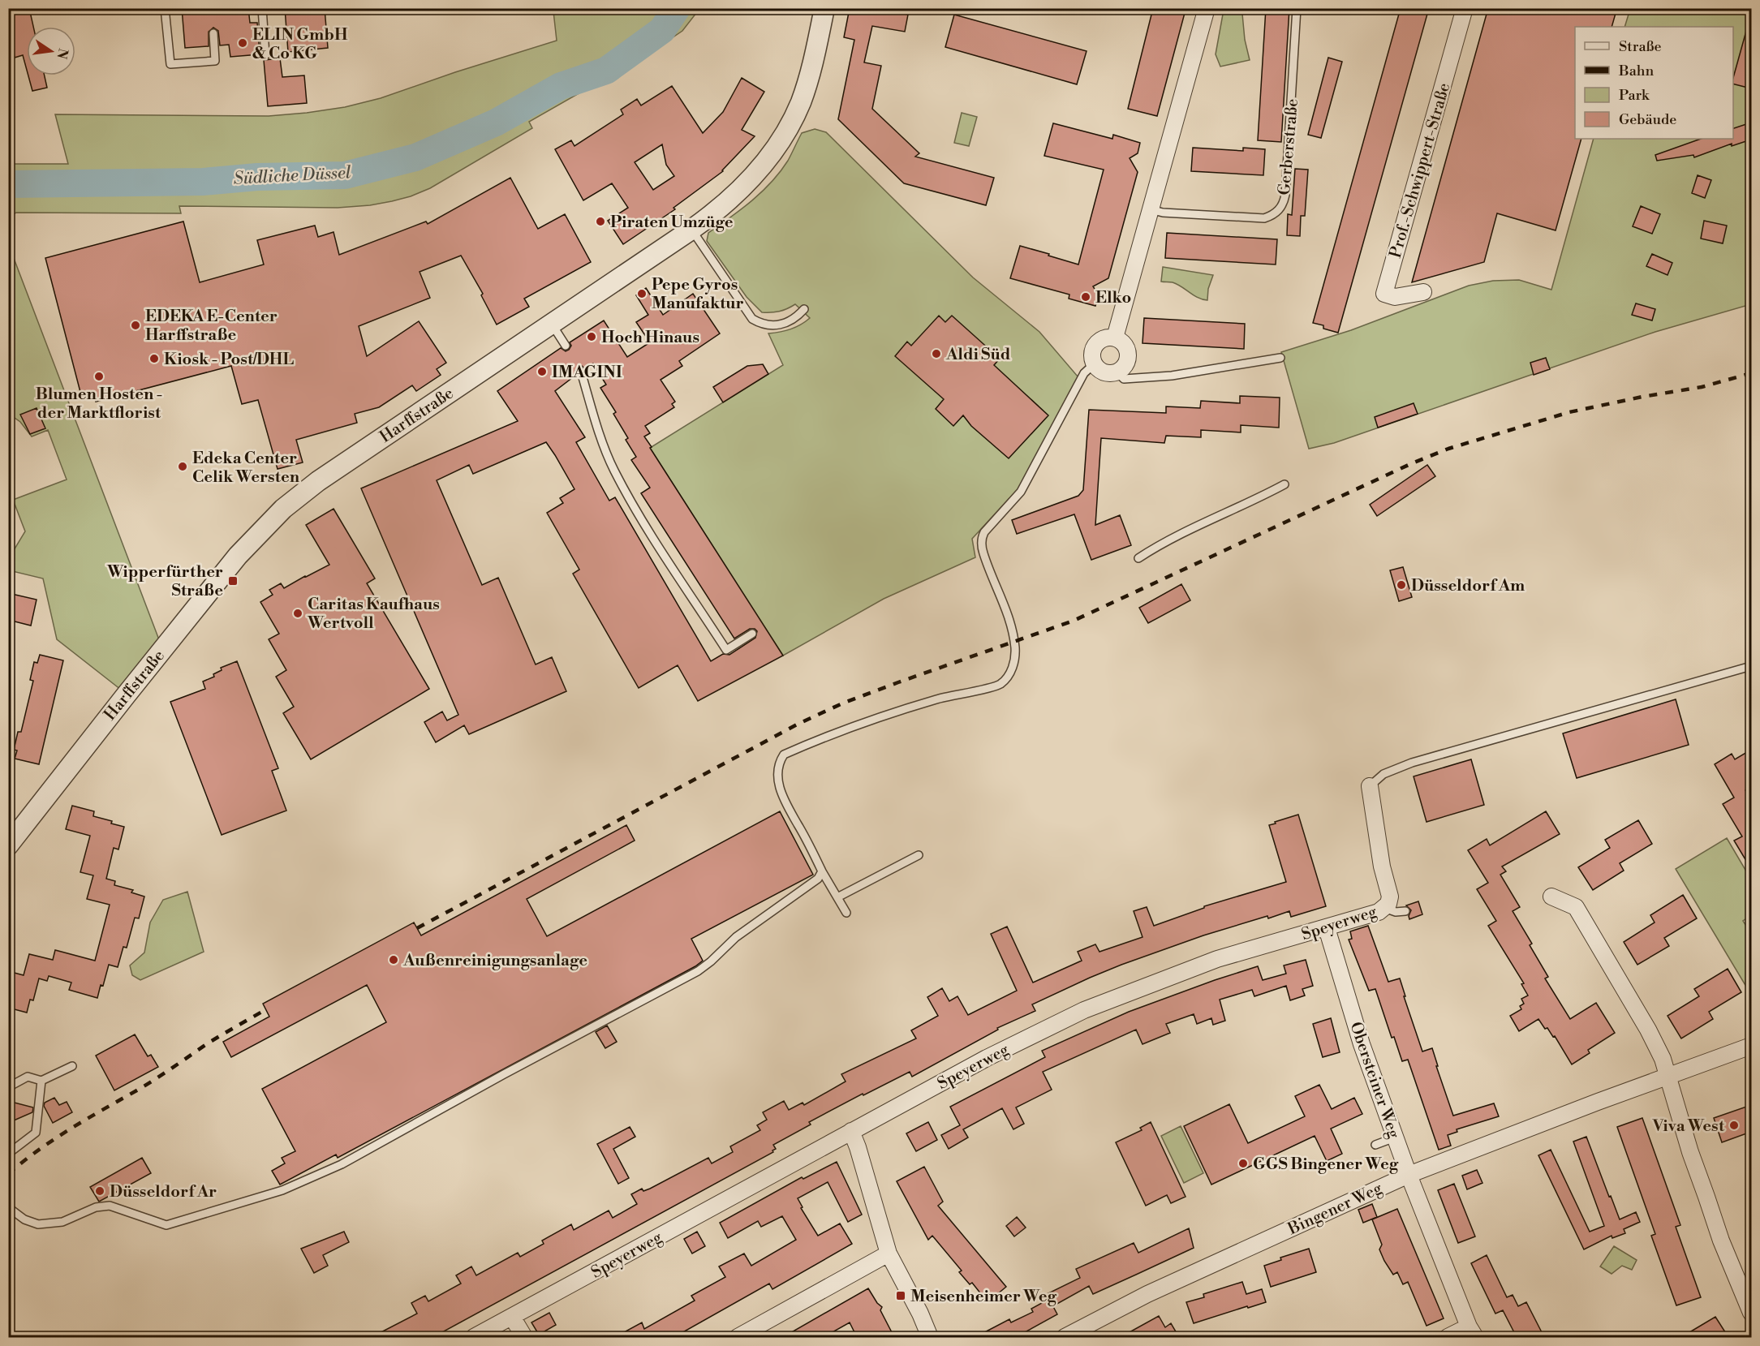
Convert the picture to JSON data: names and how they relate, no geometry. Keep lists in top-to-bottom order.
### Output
{
  "streets": {
    "street": [
      "Prof.-Schwippert-Straße",
      "Harffstraße",
      "Speyerweg",
      "Obersteiner Weg",
      "Bingener Weg"
    ],
    "lane": ["Gerberstraße"]
  },
  "crossings": [
    ["Speyerweg", "Obersteiner Weg"],
    ["Obersteiner Weg", "Bingener Weg"]
  ],
  "water": ["Südliche Düssel"],
  "places": {
    "other": [
      "ELIN GmbH & Co KG",
      "Piraten Umzüge",
      "Pepe Gyros Manufaktur",
      "Elko",
      "EDEKA E-Center Harffstraße",
      "Hoch Hinaus",
      "Aldi Süd",
      "Kiosk - Post/DHL",
      "IMAGINI",
      "Blumen Hosten - der Marktflorist",
      "Edeka Center Celik Wersten",
      "Düsseldorf Am",
      "Caritas Kaufhaus Wertvoll",
      "Außenreinigungsanlage",
      "Viva West",
      "GGS Bingener Weg",
      "Düsseldorf Ar"
    ],
    "transit": ["Wipperfürther Straße", "Meisenheimer Weg"]
  },
  "legend": [
    "Straße",
    "Bahn",
    "Park",
    "Gebäude"
  ],
  "north": "right"
}
